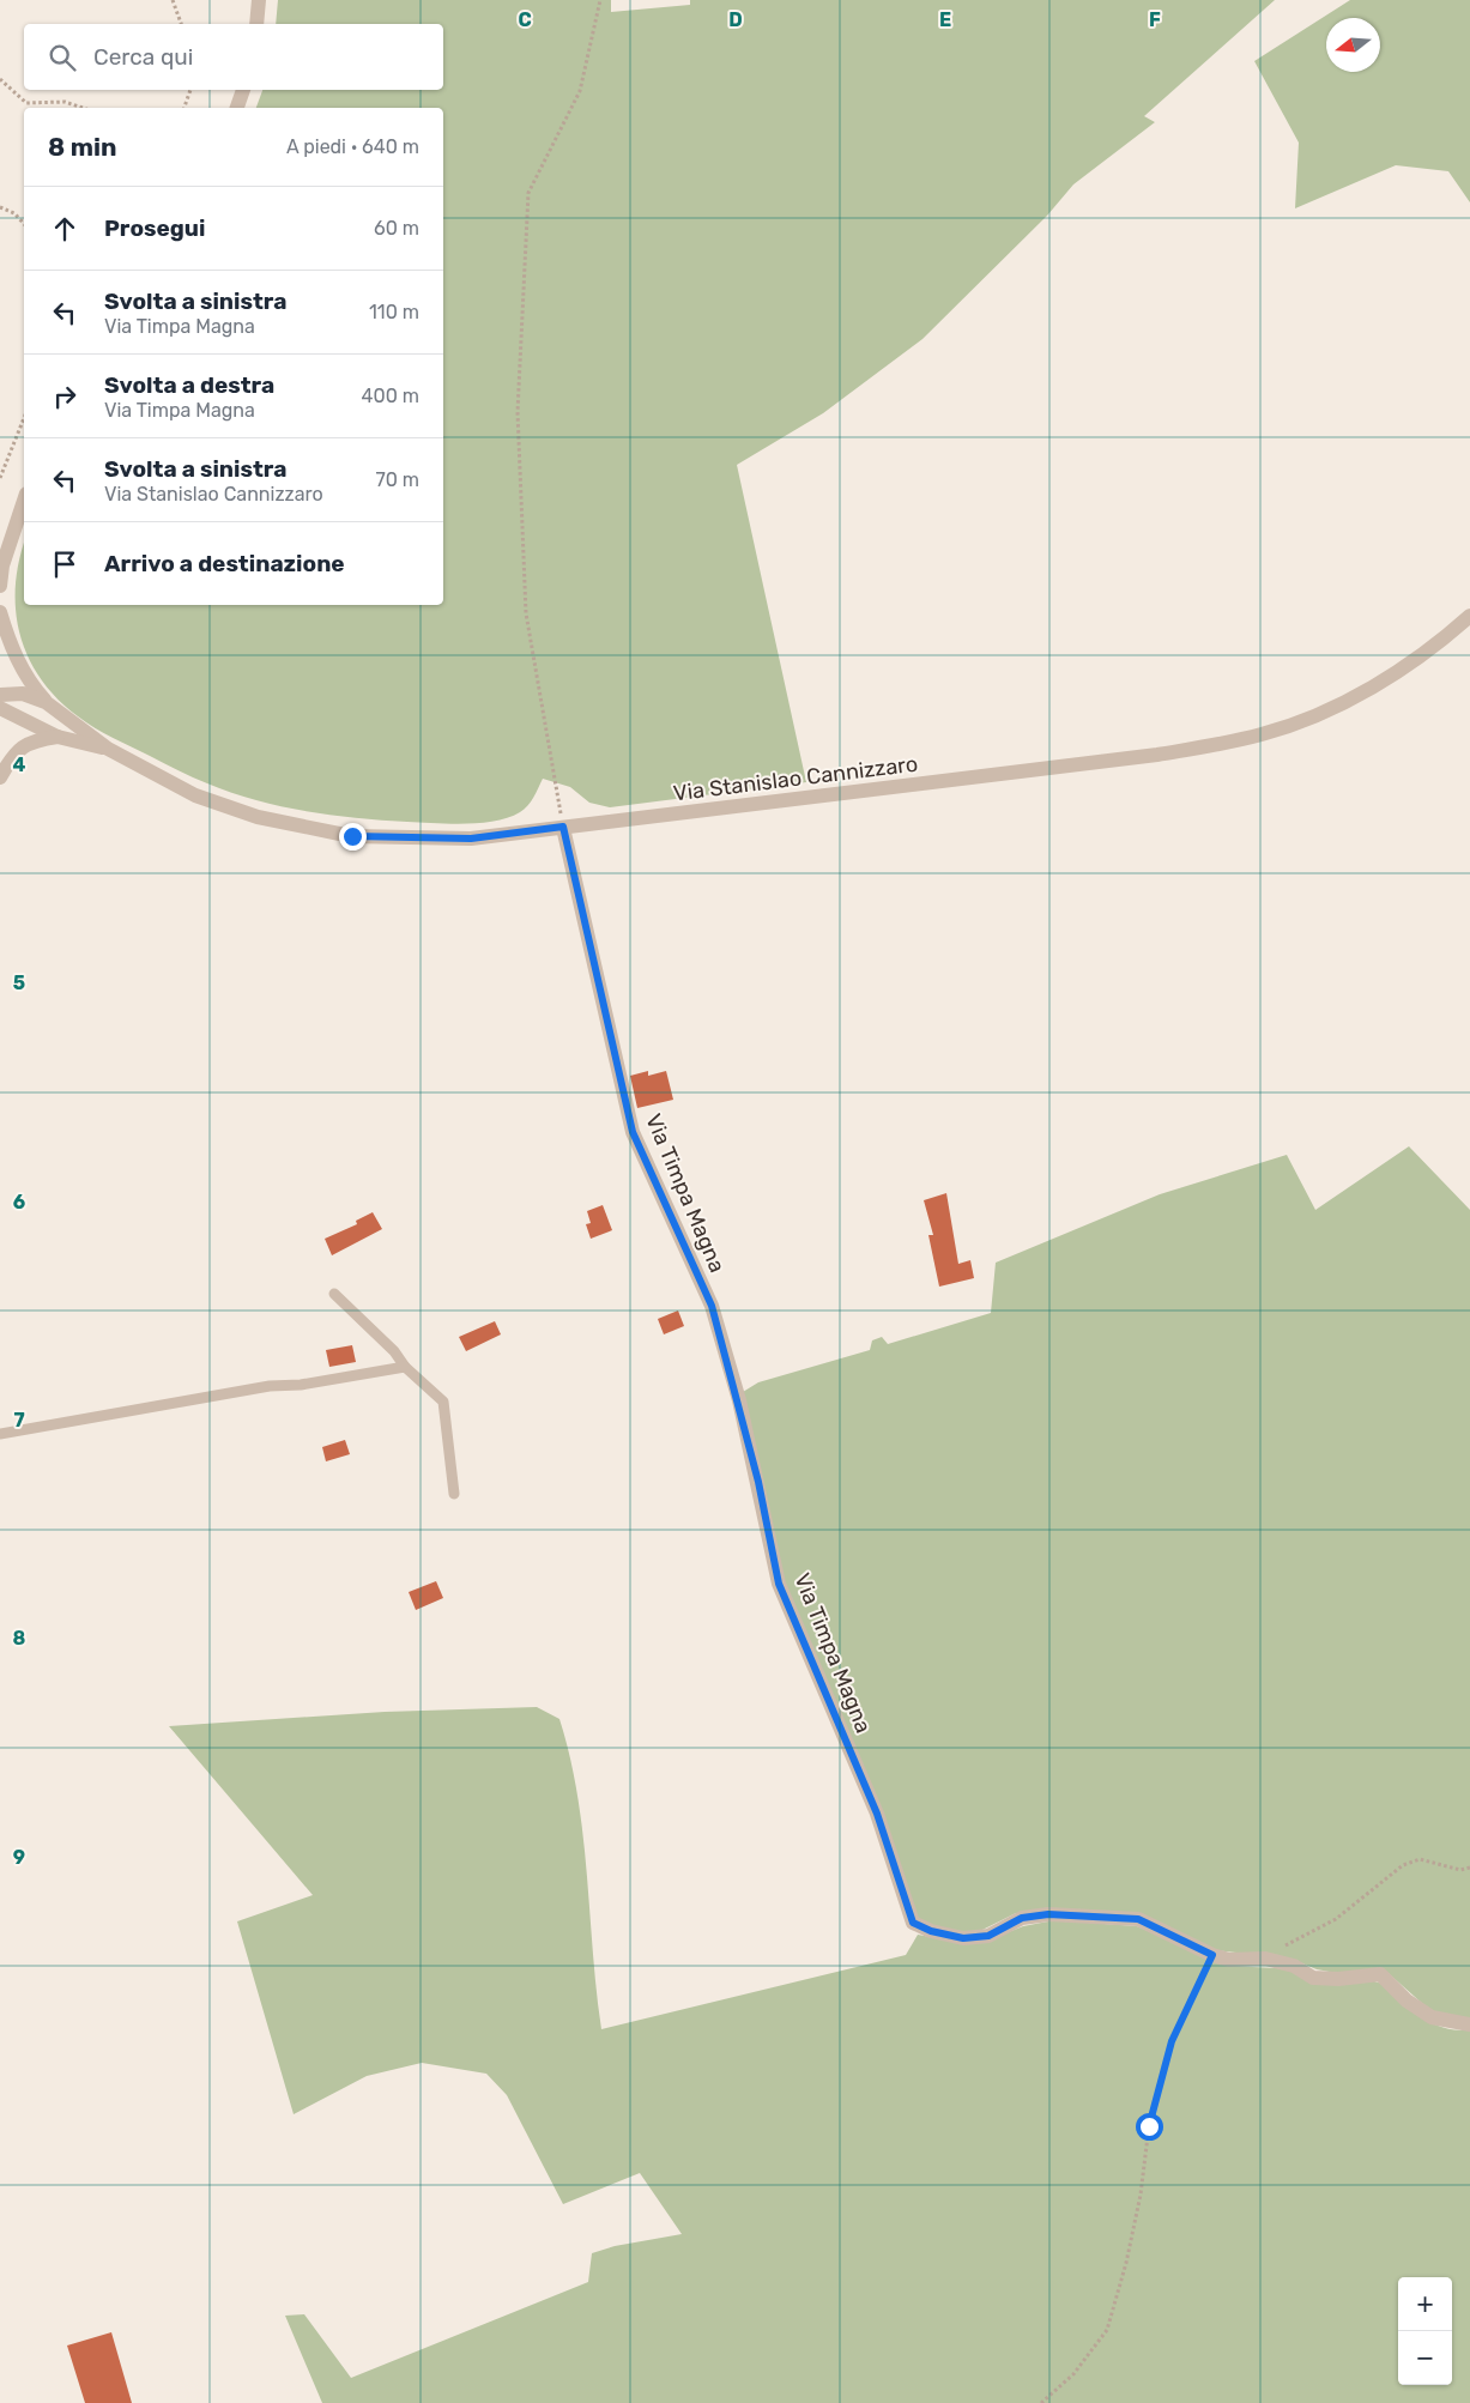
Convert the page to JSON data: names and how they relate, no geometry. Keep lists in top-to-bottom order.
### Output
{
  "streets": {
    "street": ["Via Stanislao Cannizzaro", "Via Timpa Magna"]
  },
  "crossings": [
    ["Via Stanislao Cannizzaro", "Via Timpa Magna"]
  ],
  "north": "left",
  "page": {
    "search": "Cerca qui",
    "heading": ["8 min", "A piedi · 640 m"],
    "list": [
      ["Prosegui", "60 m"],
      ["Svolta a sinistra", "Via Timpa Magna", "110 m"],
      ["Svolta a destra", "Via Timpa Magna", "400 m"],
      ["Svolta a sinistra", "Via Stanislao Cannizzaro", "70 m"],
      "Arrivo a destinazione"
    ],
    "map_buttons": ["+", "−"]
  },
  "grid": {
    "columns": [
      "C",
      "D",
      "E",
      "F"
    ],
    "rows": [
      "4",
      "5",
      "6",
      "7",
      "8",
      "9"
    ]
  }
}
